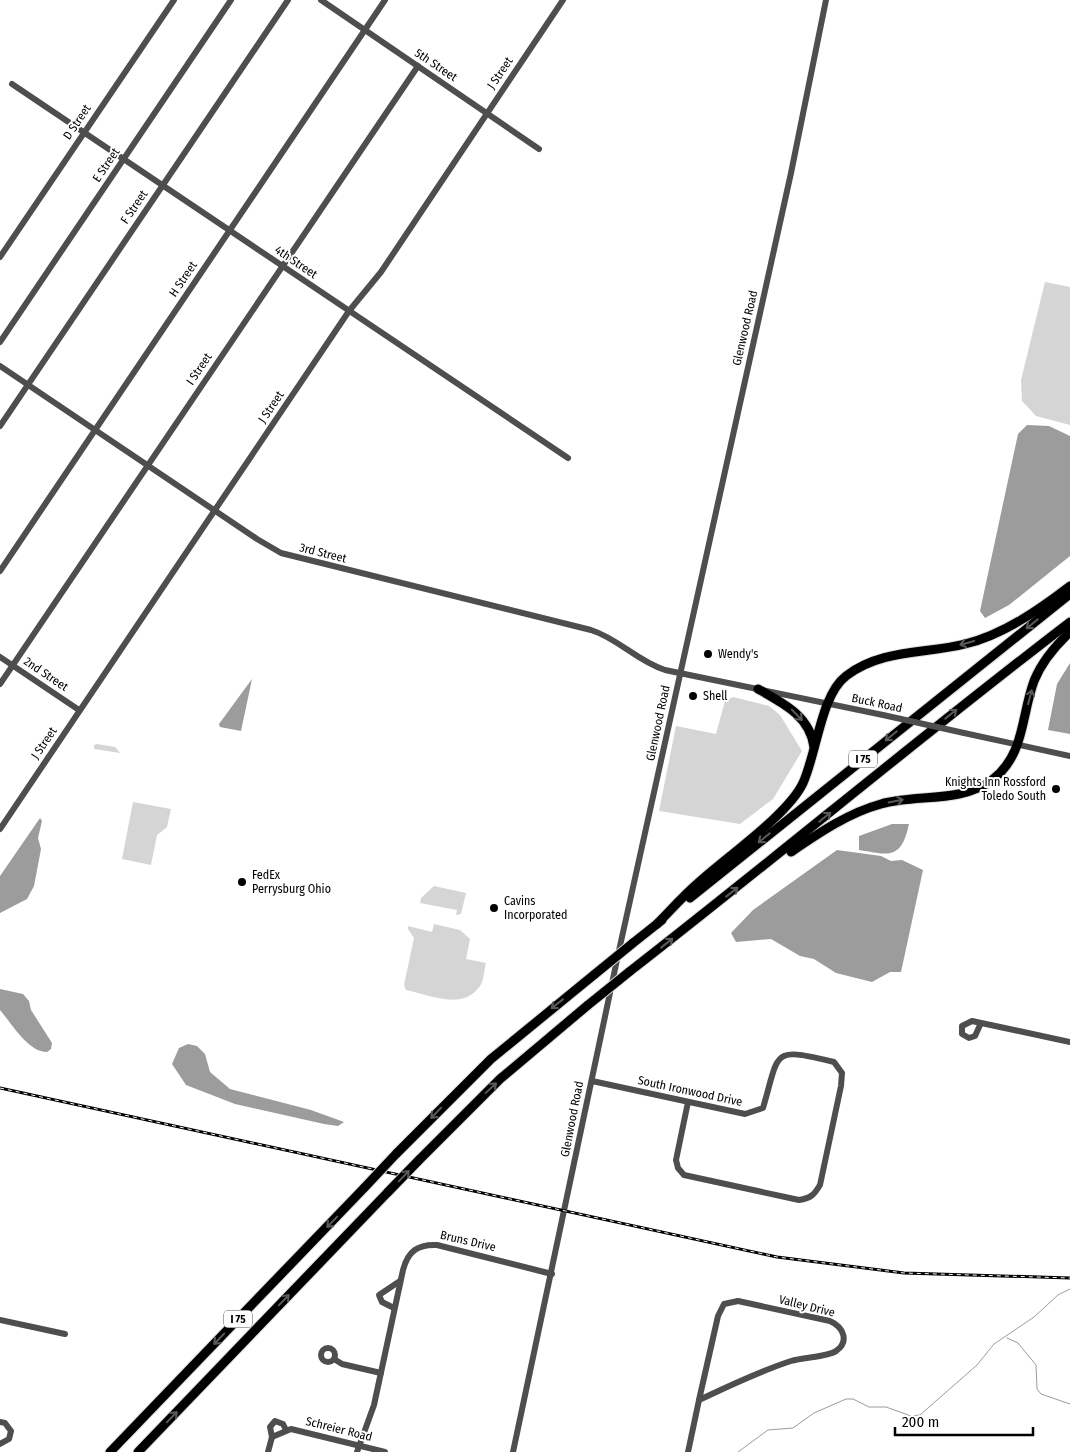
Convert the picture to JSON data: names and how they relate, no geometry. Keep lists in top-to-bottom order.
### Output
{
  "streets": {
    "highway": ["I 75"],
    "street": [
      "5th Street",
      "J Street",
      "D Street",
      "E Street",
      "F Street",
      "4th Street",
      "H Street",
      "Glenwood Road",
      "I Street",
      "3rd Street",
      "2nd Street",
      "Buck Road",
      "South Ironwood Drive",
      "Bruns Drive",
      "Valley Drive",
      "Schreier Road"
    ]
  },
  "crossings": [
    ["5th Street", "J Street"],
    ["5th Street", "H Street"],
    ["5th Street", "I Street"],
    ["J Street", "4th Street"],
    ["J Street", "3rd Street"],
    ["J Street", "2nd Street"],
    ["D Street", "4th Street"],
    ["E Street", "4th Street"],
    ["F Street", "4th Street"],
    ["F Street", "3rd Street"],
    ["4th Street", "H Street"],
    ["4th Street", "I Street"],
    ["H Street", "3rd Street"],
    ["Glenwood Road", "3rd Street"],
    ["Glenwood Road", "Buck Road"],
    ["Glenwood Road", "South Ironwood Drive"],
    ["Glenwood Road", "Bruns Drive"],
    ["I Street", "3rd Street"],
    ["I Street", "2nd Street"],
    ["3rd Street", "Buck Road"],
    ["Bruns Drive", "Schreier Road"]
  ],
  "places": [
    "Wendy's",
    "Shell",
    "Knights Inn Rossford Toledo South",
    "FedEx Perrysburg Ohio",
    "Cavins Incorporated"
  ],
  "scale_bar": "200 m"
}
